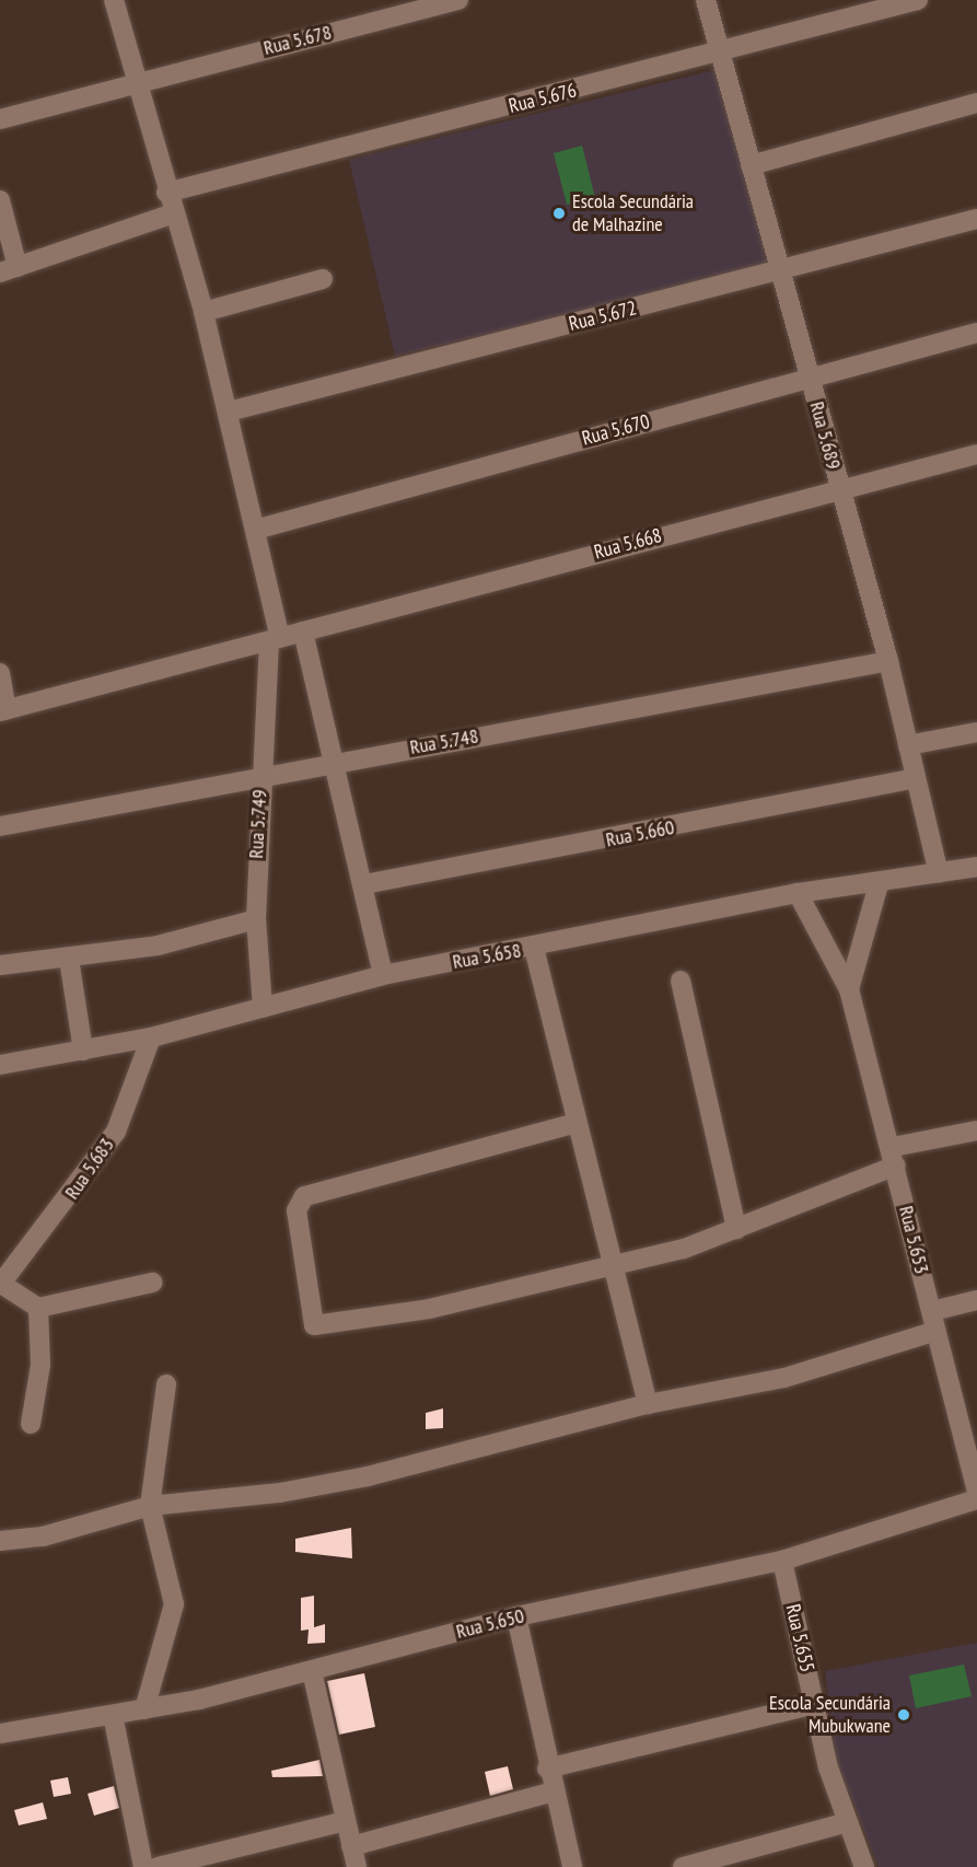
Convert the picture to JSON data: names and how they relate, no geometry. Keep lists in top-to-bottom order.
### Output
{
  "streets": {
    "street": [
      "Rua 5.678",
      "Rua 5.676",
      "Rua 5.672",
      "Rua 5.670",
      "Rua 5.689",
      "Rua 5.668",
      "Rua 5.748",
      "Rua 5.749",
      "Rua 5.660",
      "Rua 5.658",
      "Rua 5.683",
      "Rua 5.653",
      "Rua 5.650",
      "Rua 5.655"
    ]
  },
  "crossings": [
    ["Rua 5.678", "Rua 5.749"],
    ["Rua 5.676", "Rua 5.689"],
    ["Rua 5.676", "Rua 5.749"],
    ["Rua 5.672", "Rua 5.689"],
    ["Rua 5.672", "Rua 5.749"],
    ["Rua 5.670", "Rua 5.689"],
    ["Rua 5.670", "Rua 5.749"],
    ["Rua 5.689", "Rua 5.668"],
    ["Rua 5.689", "Rua 5.748"],
    ["Rua 5.689", "Rua 5.660"],
    ["Rua 5.689", "Rua 5.658"],
    ["Rua 5.668", "Rua 5.749"],
    ["Rua 5.748", "Rua 5.749"],
    ["Rua 5.749", "Rua 5.658"],
    ["Rua 5.658", "Rua 5.683"],
    ["Rua 5.658", "Rua 5.653"],
    ["Rua 5.650", "Rua 5.655"]
  ],
  "places": ["Escola Secundária de Malhazine", "Escola Secundária Mubukwane"]
}
